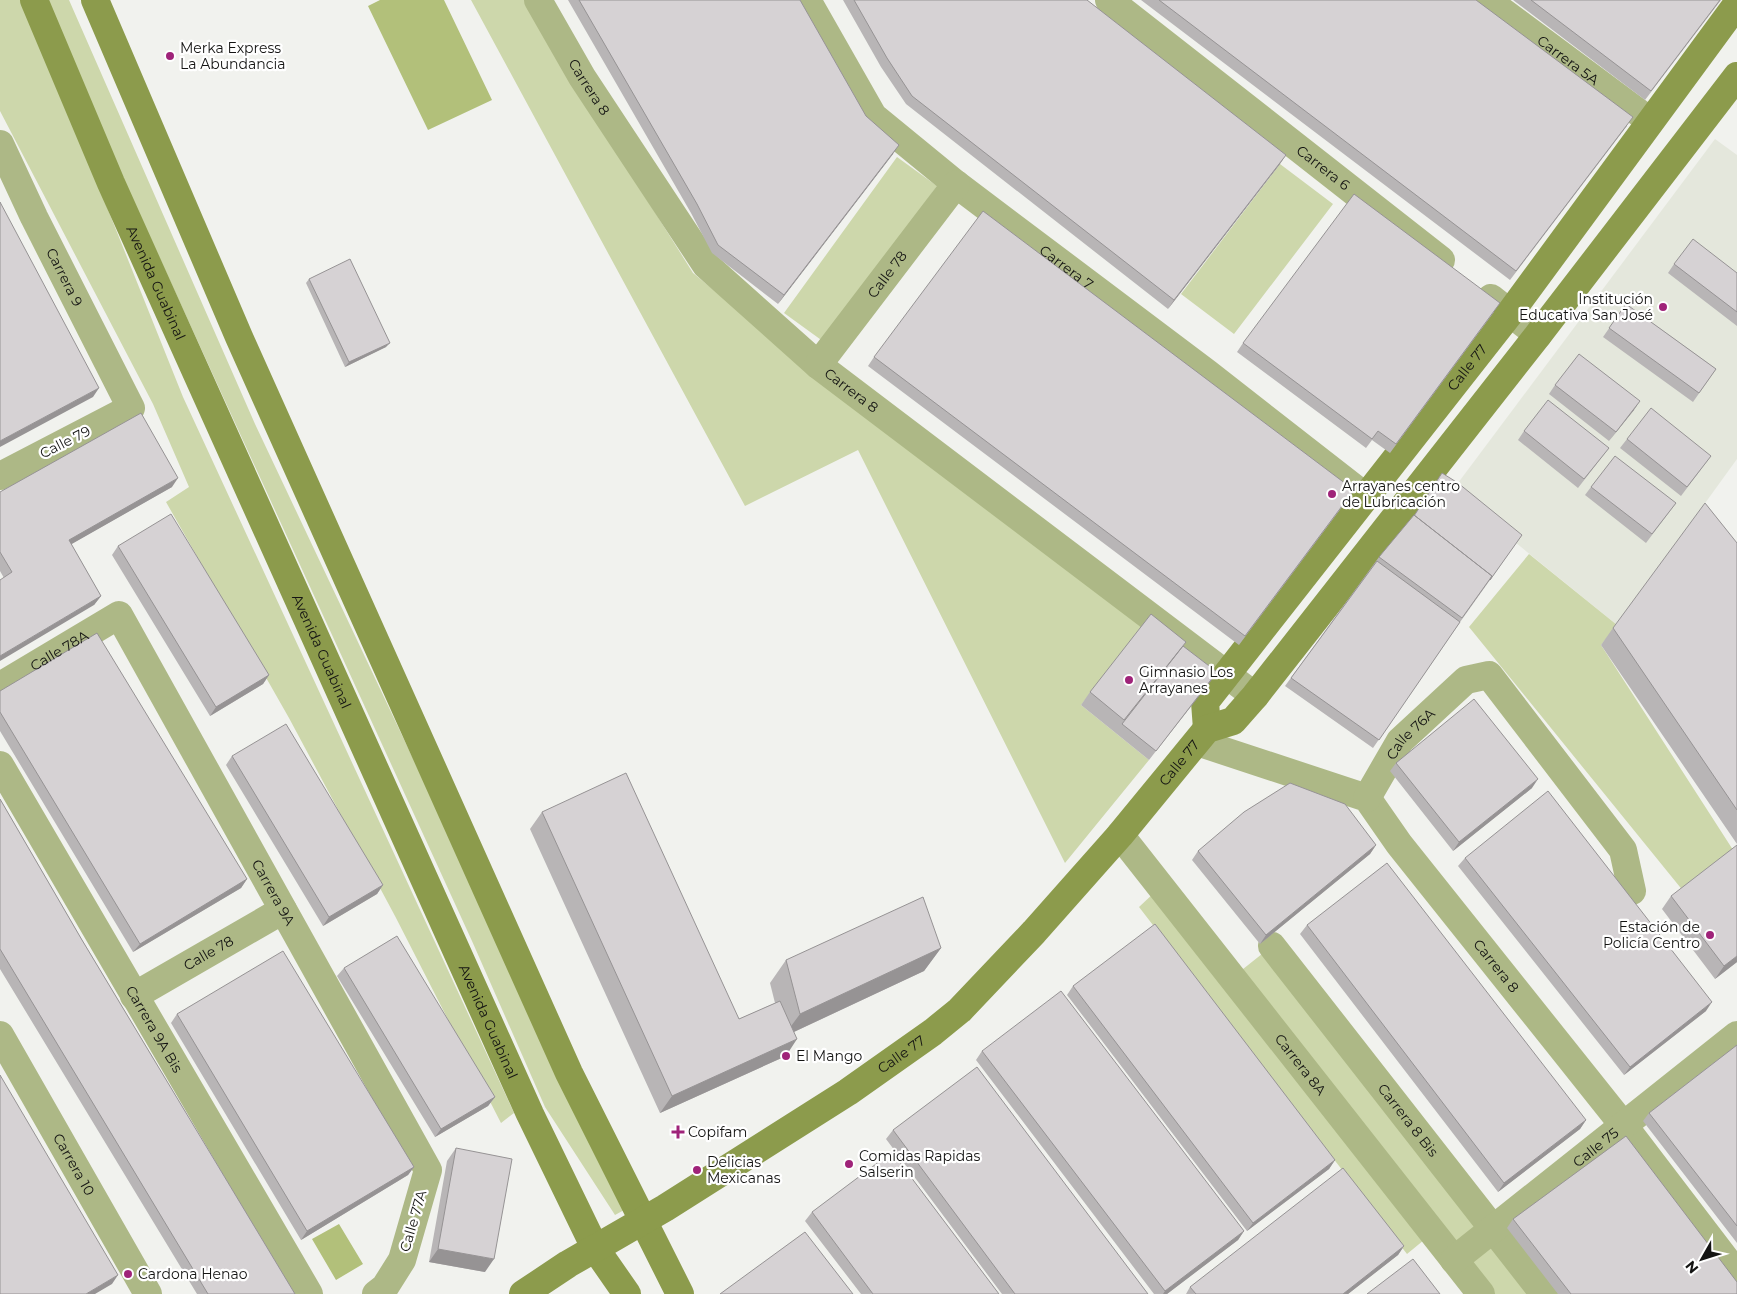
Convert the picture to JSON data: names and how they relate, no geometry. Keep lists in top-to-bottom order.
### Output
{
  "streets": {
    "main road": ["Avenida Guabinal", "Calle 77"],
    "street": [
      "Carrera 5A",
      "Carrera 8",
      "Carrera 6",
      "Carrera 7",
      "Calle 78",
      "Carrera 9",
      "Calle 79",
      "Calle 78A",
      "Calle 76A",
      "Carrera 9A",
      "Carrera 9A Bis",
      "Carrera 8A",
      "Carrera 8 Bis",
      "Calle 75",
      "Carrera 10",
      "Calle 77A"
    ]
  },
  "crossings": [
    ["Carrera 5A", "Calle 77"],
    ["Carrera 8", "Calle 78"],
    ["Carrera 8", "Calle 77"],
    ["Carrera 8", "Calle 76A"],
    ["Carrera 8", "Calle 75"],
    ["Carrera 6", "Calle 77"],
    ["Carrera 7", "Calle 78"],
    ["Carrera 7", "Calle 77"],
    ["Calle 78", "Carrera 9A"],
    ["Calle 78", "Carrera 9A Bis"],
    ["Carrera 9", "Calle 79"],
    ["Avenida Guabinal", "Calle 77"],
    ["Calle 77", "Carrera 8A"],
    ["Calle 78A", "Carrera 9A"],
    ["Carrera 9A", "Calle 77A"],
    ["Carrera 8A", "Calle 75"],
    ["Carrera 8 Bis", "Calle 75"]
  ],
  "places": {
    "other": [
      "Merka Express La Abundancia",
      "Institución Educativa San José",
      "Arrayanes centro de Lubricación",
      "Gimnasio Los Arrayanes",
      "Estación de Policía Centro",
      "El Mango",
      "Comidas Rapidas Salserin",
      "Delicias Mexicanas",
      "Cardona Henao"
    ],
    "health": ["Copifam"]
  },
  "north": "bottom left"
}
